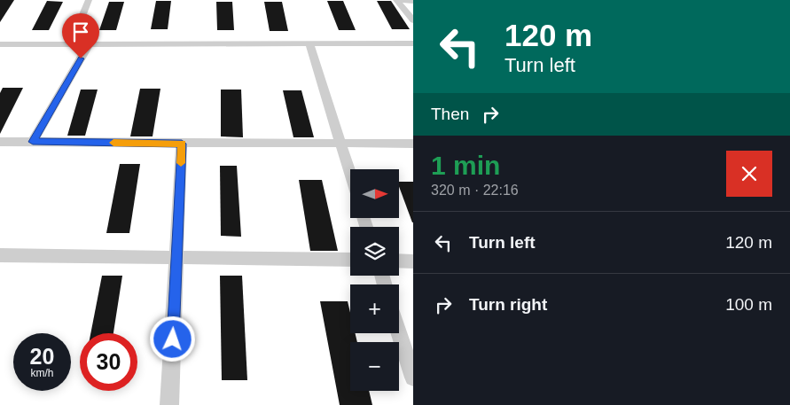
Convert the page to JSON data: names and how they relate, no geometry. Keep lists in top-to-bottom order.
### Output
{
  "north": "right",
  "page": {
    "turn": ["120 m", "Turn left"],
    "then": "Then",
    "heading": ["1 min", "320 m · 22:16"],
    "map_buttons": ["+", "−"],
    "list": [
      {
        "name": "Turn left",
        "value": "120 m"
      },
      {
        "name": "Turn right",
        "value": "100 m"
      }
    ],
    "speed": "20 km/h",
    "limit": "30"
  }
}
